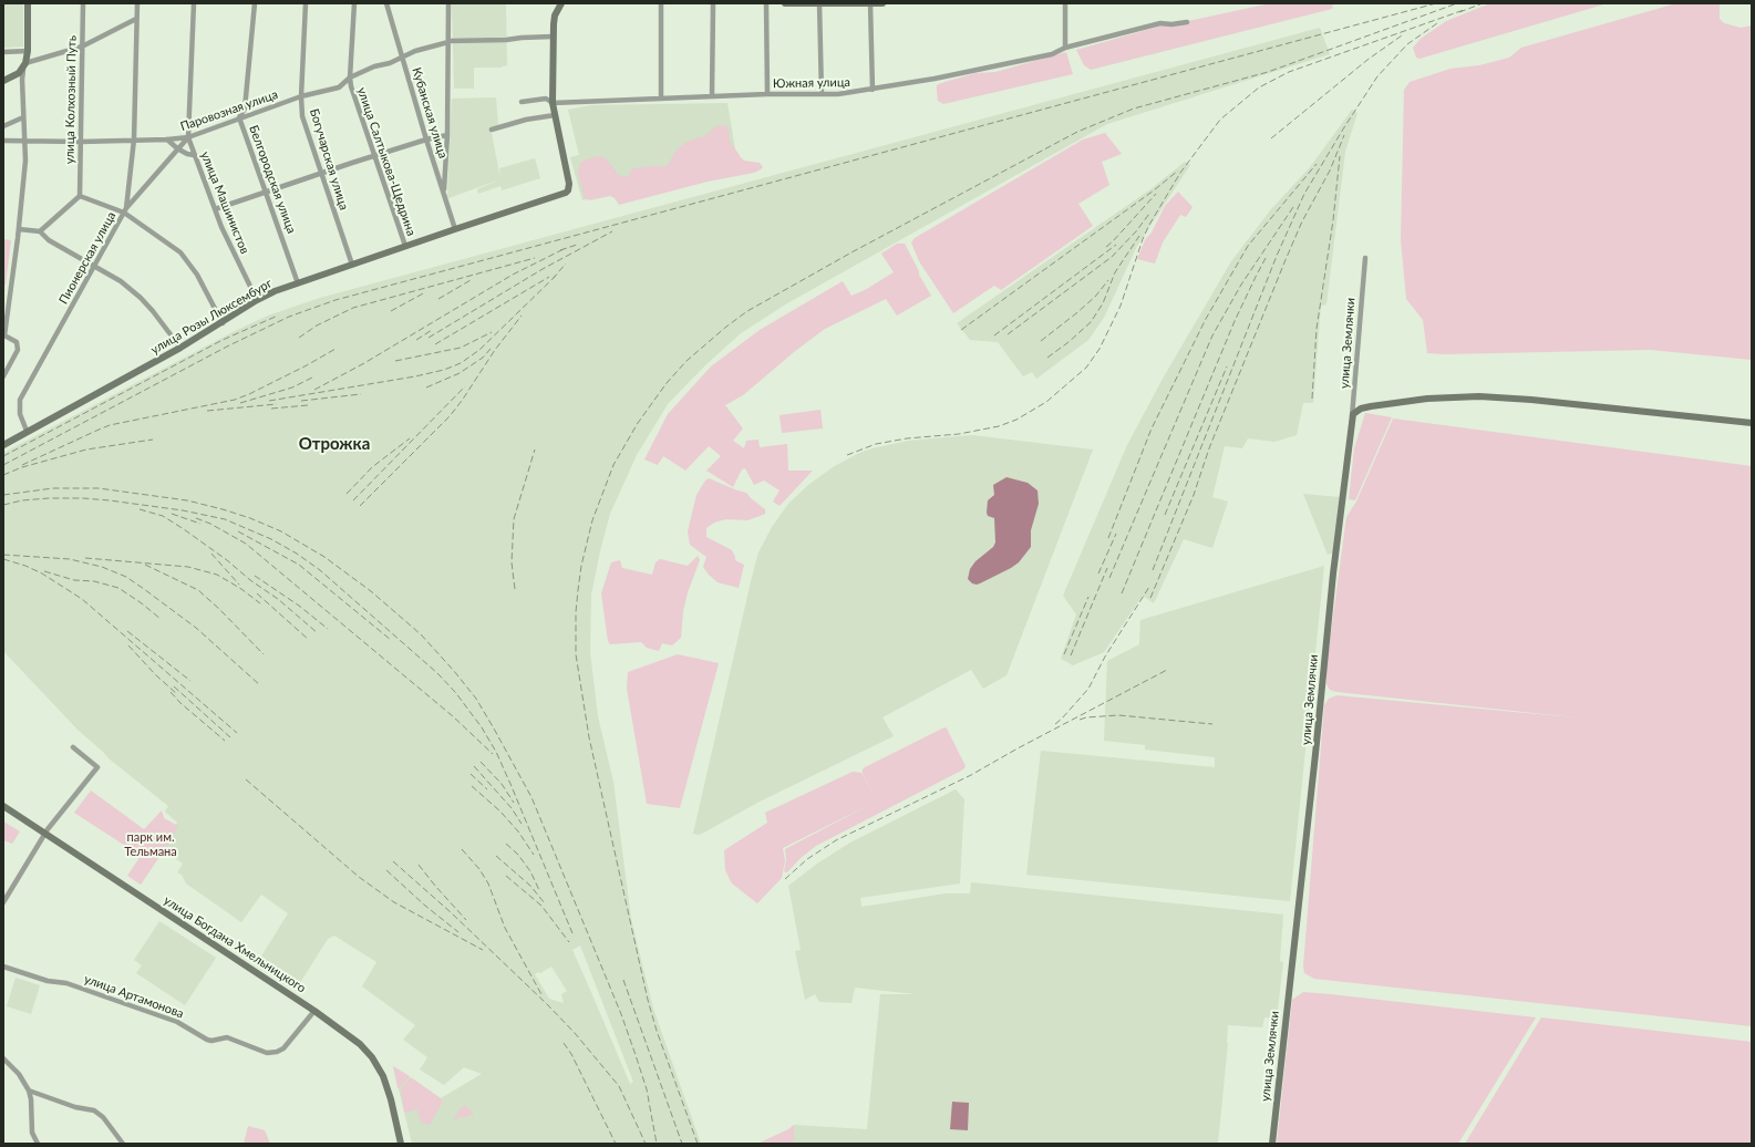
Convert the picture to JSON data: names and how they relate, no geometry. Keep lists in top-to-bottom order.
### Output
{
  "streets": {
    "street": [
      "Южная улица",
      "улица Колхозный Путь",
      "Паровозная улица",
      "Кубанская улица",
      "Богучарская улица",
      "улица Салтыкова-Щедрина",
      "Белгородская улица",
      "улица Машинистов",
      "Пионерская улица",
      "улица Розы Люксембург",
      "улица Землячки",
      "улица Богдана Хмельницкого",
      "улица Артамонова"
    ]
  },
  "crossings": [
    ["улица Колхозный Путь", "Паровозная улица"],
    ["Паровозная улица", "Кубанская улица"],
    ["Паровозная улица", "Богучарская улица"],
    ["Паровозная улица", "улица Салтыкова-Щедрина"],
    ["Паровозная улица", "Белгородская улица"],
    ["Паровозная улица", "улица Машинистов"],
    ["Паровозная улица", "Пионерская улица"],
    ["Кубанская улица", "улица Розы Люксембург"],
    ["Богучарская улица", "улица Розы Люксембург"],
    ["улица Салтыкова-Щедрина", "улица Розы Люксембург"],
    ["Белгородская улица", "улица Розы Люксембург"],
    ["улица Машинистов", "улица Розы Люксембург"],
    ["Пионерская улица", "улица Розы Люксембург"],
    ["улица Богдана Хмельницкого", "улица Артамонова"]
  ],
  "districts": ["Отрожка"],
  "parks": ["парк им. Тельмана"]
}
